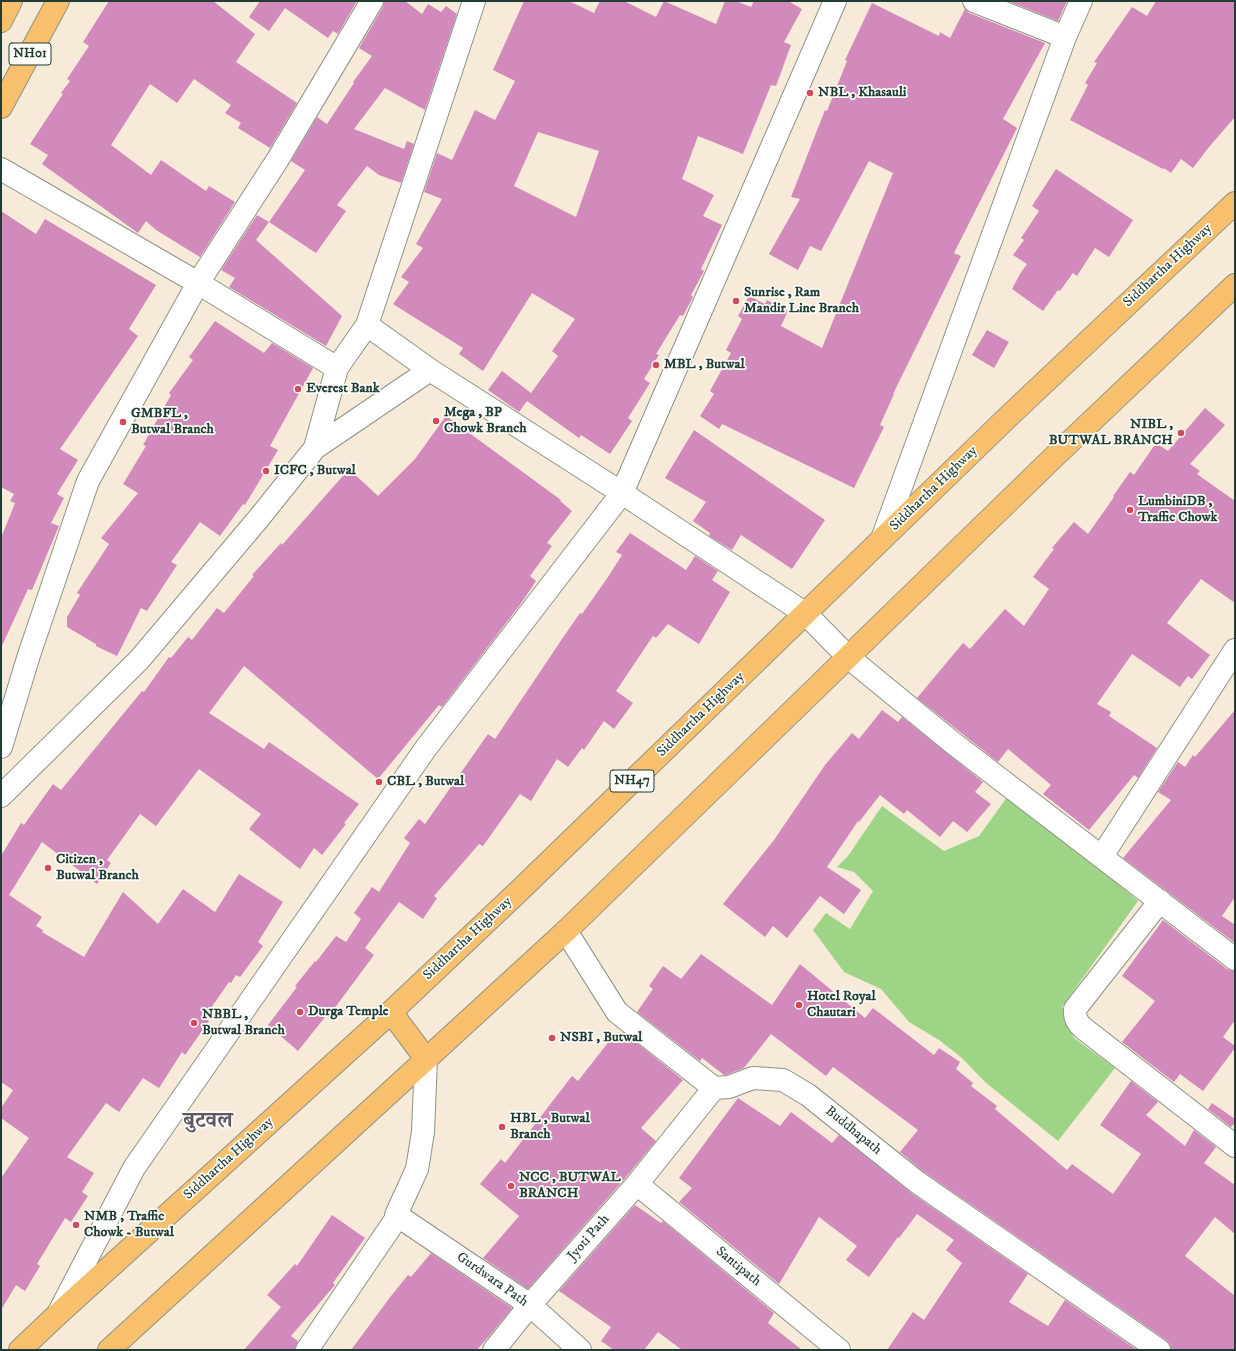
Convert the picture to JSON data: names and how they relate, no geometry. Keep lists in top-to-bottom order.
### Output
{
  "streets": {
    "highway": ["NH01", "Siddhartha Highway", "NH47"],
    "street": [
      "Buddhapath",
      "Jyoti Path",
      "Santipath",
      "Gurdwara Path"
    ]
  },
  "crossings": [
    ["Buddhapath", "Jyoti Path"],
    ["Jyoti Path", "Santipath"],
    ["Jyoti Path", "Gurdwara Path"]
  ],
  "districts": ["बुटवल"],
  "places": [
    "NBL , Khasauli",
    "Sunrise , Ram Mandir Line Branch",
    "MBL , Butwal",
    "Everest Bank",
    "Mega , BP Chowk Branch",
    "GMBFL , Butwal Branch",
    "NIBL , BUTWAL BRANCH",
    "ICFC , Butwal",
    "LumbiniDB , Traffic Chowk",
    "CBL , Butwal",
    "Citizen , Butwal Branch",
    "Hotel Royal Chautari",
    "Durga Temple",
    "NBBL , Butwal Branch",
    "NSBI , Butwal",
    "HBL , Butwal Branch",
    "NCC , BUTWAL BRANCH",
    "NMB , Traffic Chowk - Butwal"
  ]
}
